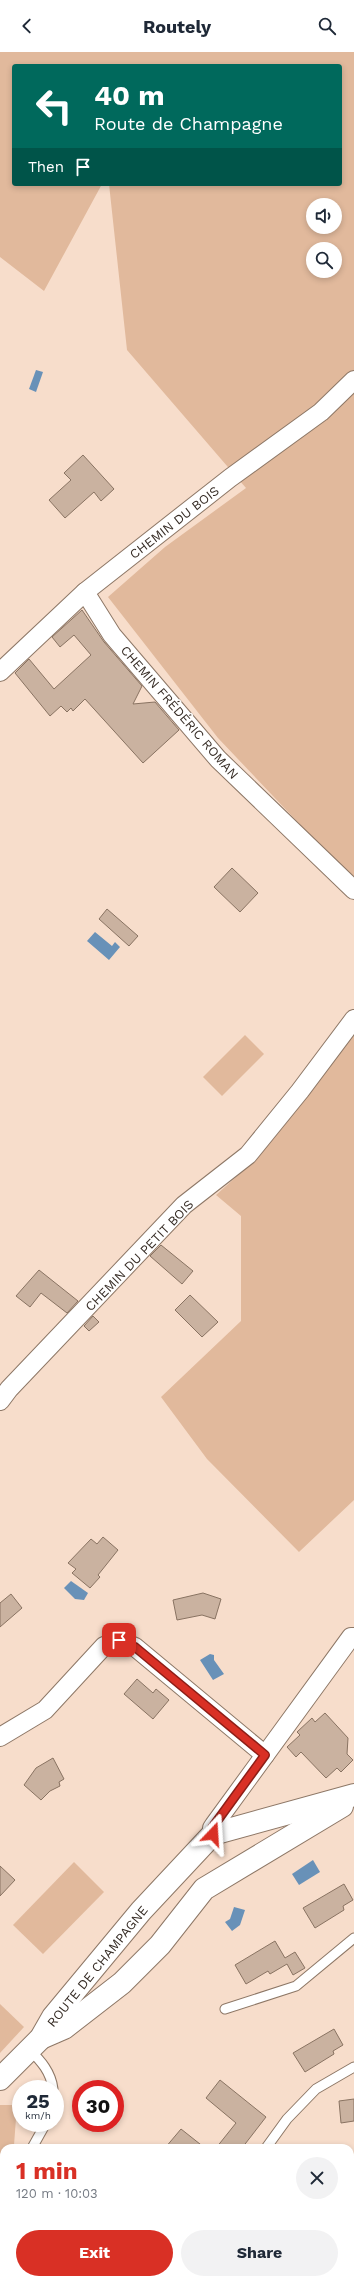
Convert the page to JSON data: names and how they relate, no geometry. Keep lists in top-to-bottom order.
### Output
{
  "streets": {
    "street": [
      "CHEMIN DU BOIS",
      "CHEMIN FRÉDÉRIC ROMAN",
      "CHEMIN DU PETIT BOIS",
      "ROUTE DE CHAMPAGNE"
    ]
  },
  "crossings": [
    ["CHEMIN DU BOIS", "CHEMIN FRÉDÉRIC ROMAN"]
  ],
  "page": {
    "header": "Routely",
    "turn": ["40 m", "Route de Champagne"],
    "then": "Then",
    "speed": "25 km/h",
    "limit": "30",
    "heading": ["1 min", "120 m · 10:03"],
    "buttons": ["Exit", "Share"]
  }
}
